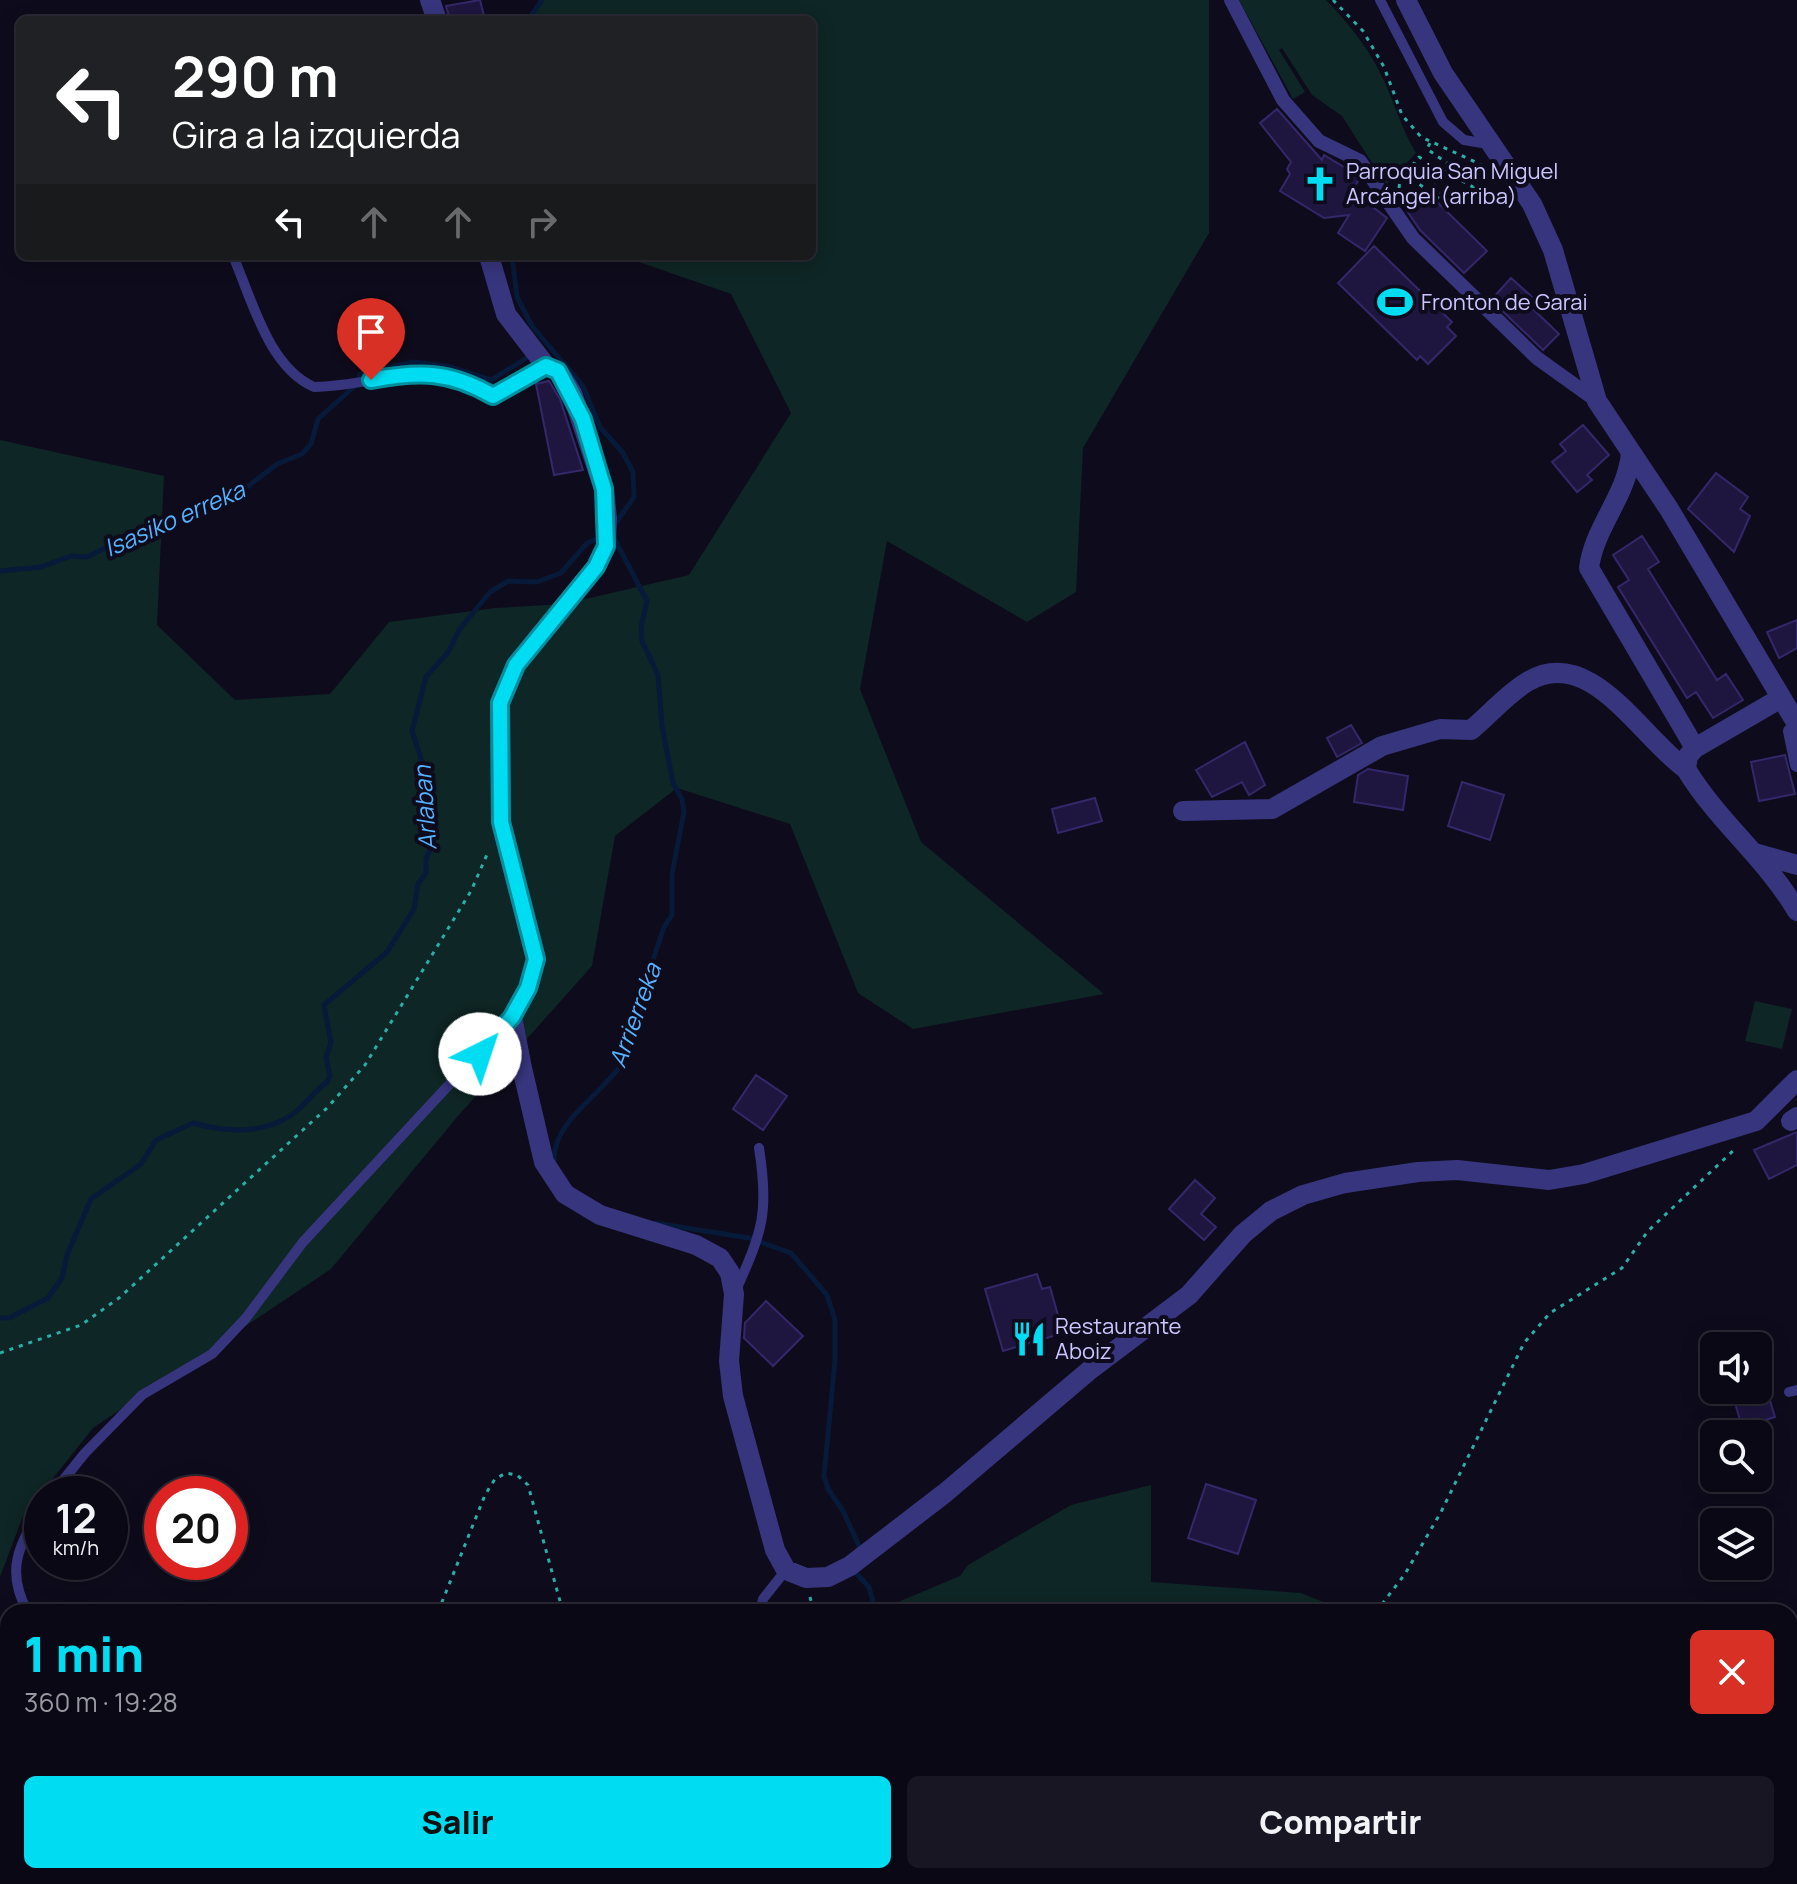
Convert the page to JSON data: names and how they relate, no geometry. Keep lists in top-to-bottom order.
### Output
{
  "water": ["Isasiko erreka", "Arlaban", "Arrierreka"],
  "places": {
    "church": ["Parroquia San Miguel Arcángel (arriba)"],
    "sports": ["Fronton de Garai"],
    "restaurant": ["Restaurante Aboiz"]
  },
  "page": {
    "turn": ["290 m", "Gira a la izquierda"],
    "speed": "12 km/h",
    "limit": "20",
    "heading": ["1 min", "360 m · 19:28"],
    "buttons": ["Salir", "Compartir"]
  }
}
